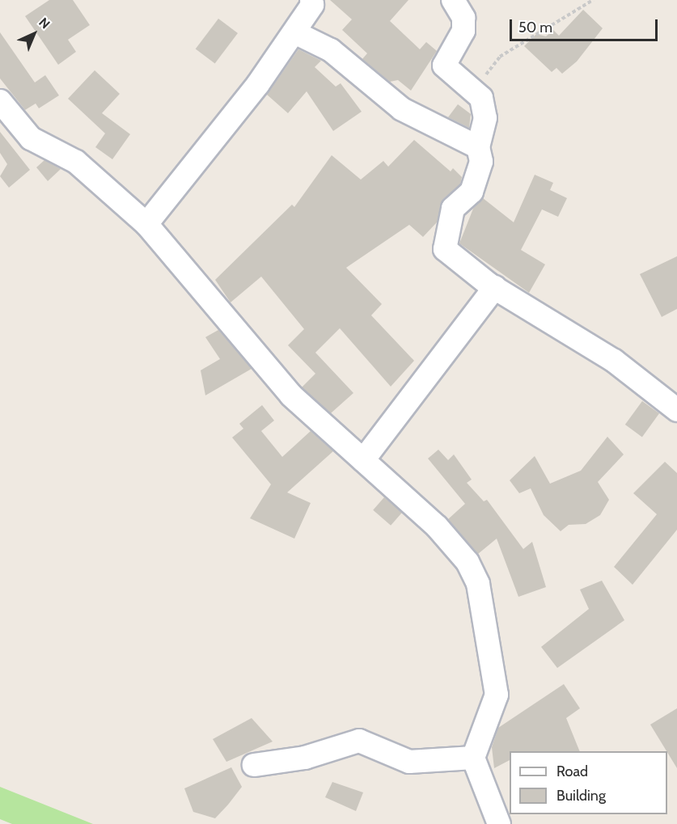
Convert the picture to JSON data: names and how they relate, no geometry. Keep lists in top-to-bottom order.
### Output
{
  "legend": ["Road", "Building"],
  "scale_bar": "50 m",
  "north": "top right"
}
